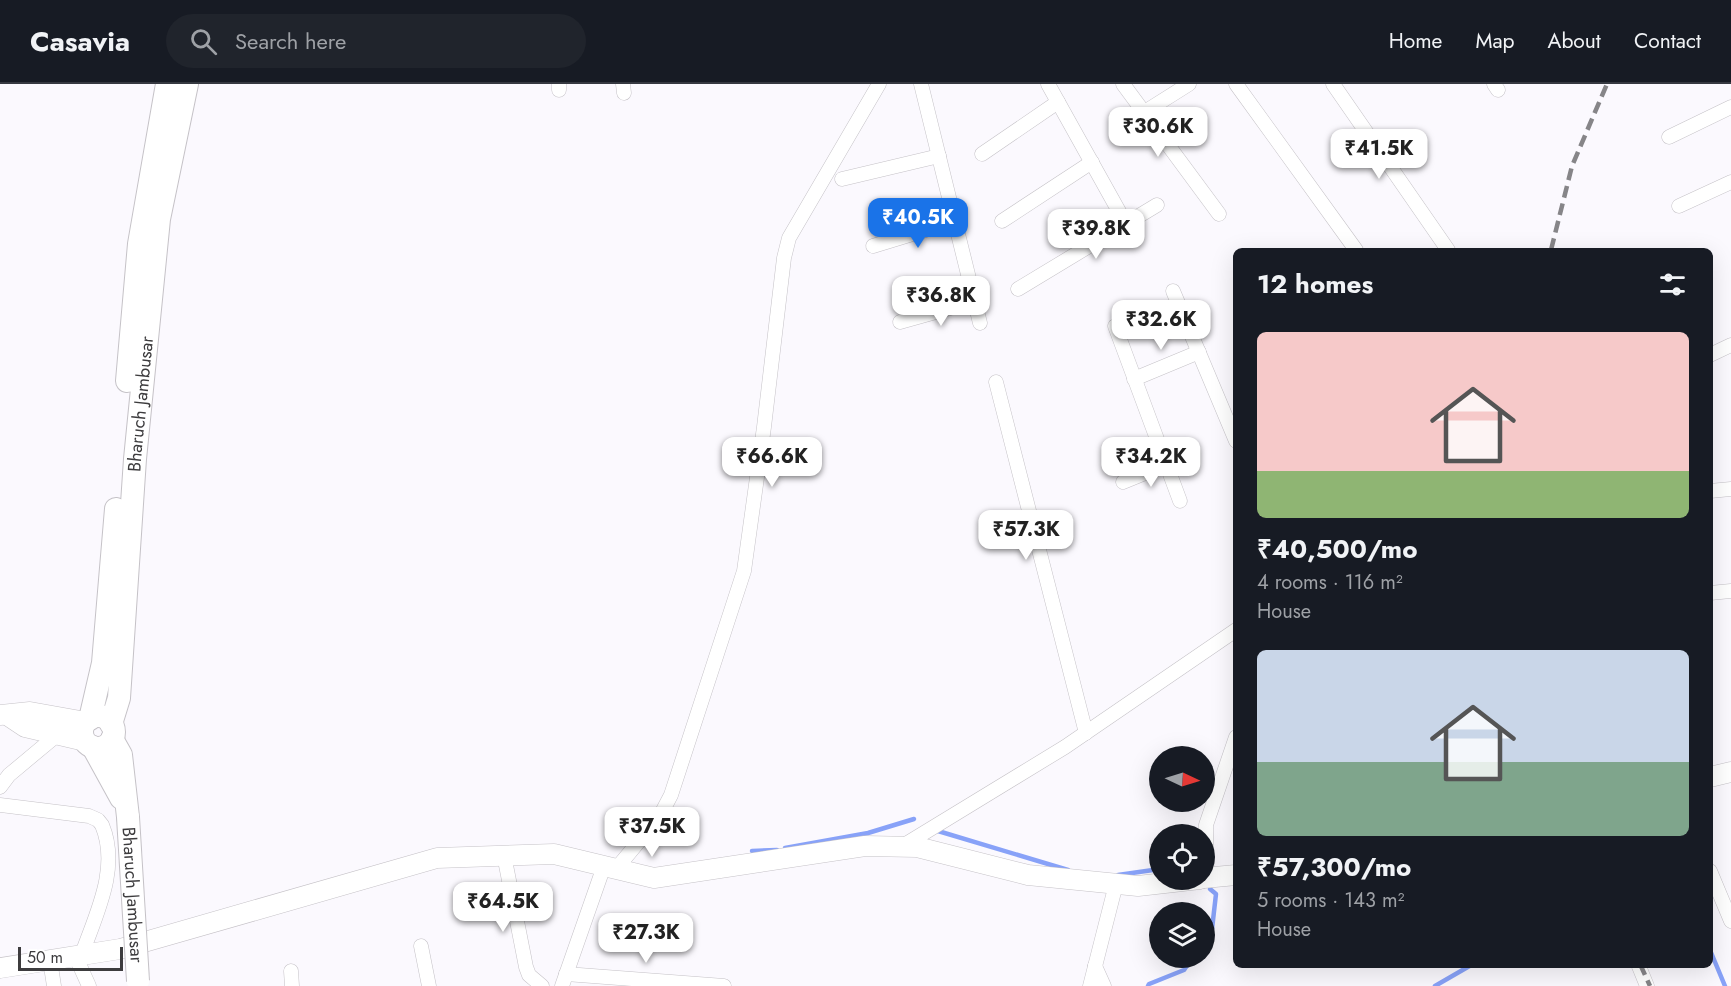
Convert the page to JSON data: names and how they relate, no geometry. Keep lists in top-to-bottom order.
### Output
{
  "streets": {
    "main road": ["Bharuch Jambusar"]
  },
  "scale_bar": "50 m",
  "north": "right",
  "page": {
    "header": "Casavia",
    "search": "Search here",
    "nav": [
      "Home",
      "Map",
      "About",
      "Contact"
    ],
    "price": [
      "₹30.6K",
      "₹41.5K",
      "₹40.5K",
      "₹39.8K",
      "₹36.8K",
      "₹32.6K",
      "₹66.6K",
      "₹34.2K",
      "₹57.3K",
      "₹37.5K",
      "₹64.5K",
      "₹27.3K"
    ],
    "heading": "12 homes",
    "list": [
      {
        "name": "₹40,500/mo",
        "note": "4 rooms · 116 m² · House"
      },
      {
        "name": "₹57,300/mo",
        "note": "5 rooms · 143 m² · House"
      }
    ],
    "scale": "50 m"
  }
}
